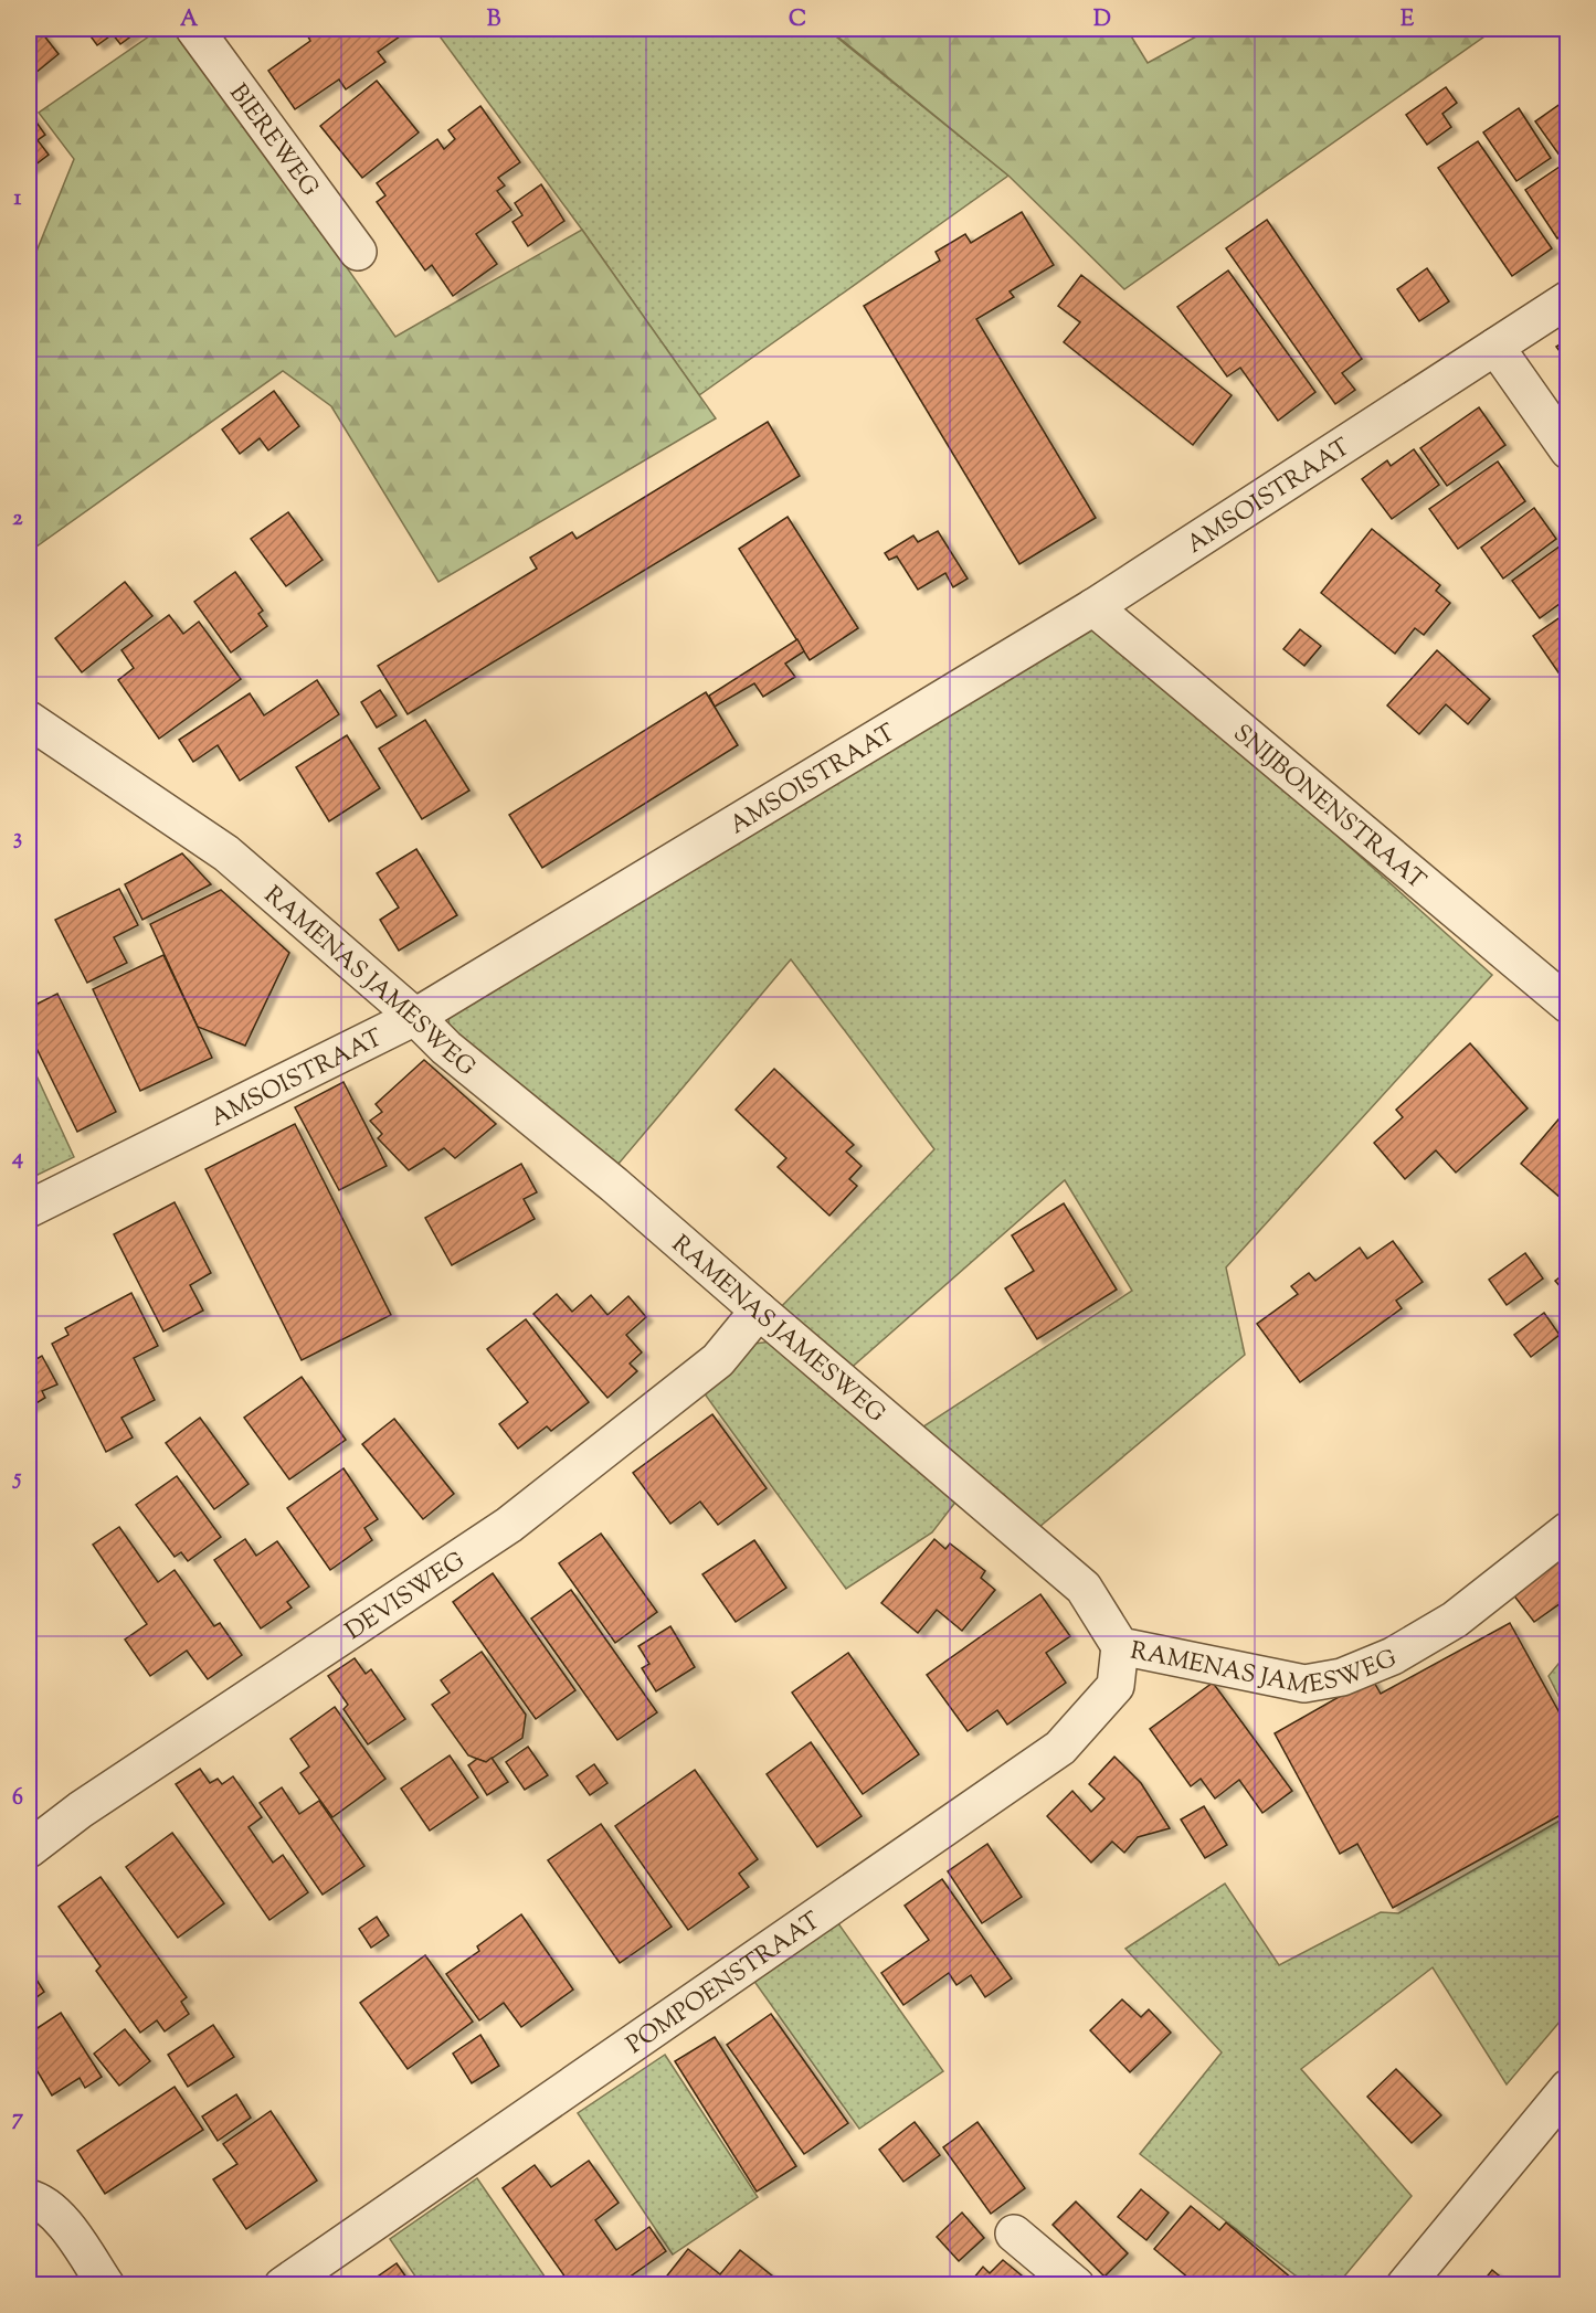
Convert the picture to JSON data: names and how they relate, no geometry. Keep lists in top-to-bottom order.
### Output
{
  "streets": {
    "street": [
      "BIEREWEG",
      "AMSOISTRAAT",
      "SNIJBONENSTRAAT",
      "RAMENAS JAMESWEG",
      "DEVISWEG",
      "POMPOENSTRAAT"
    ]
  },
  "crossings": [
    ["AMSOISTRAAT", "SNIJBONENSTRAAT"],
    ["AMSOISTRAAT", "RAMENAS JAMESWEG"],
    ["RAMENAS JAMESWEG", "DEVISWEG"],
    ["RAMENAS JAMESWEG", "POMPOENSTRAAT"]
  ],
  "grid": {
    "columns": [
      "A",
      "B",
      "C",
      "D",
      "E"
    ],
    "rows": [
      "1",
      "2",
      "3",
      "4",
      "5",
      "6",
      "7"
    ]
  }
}
